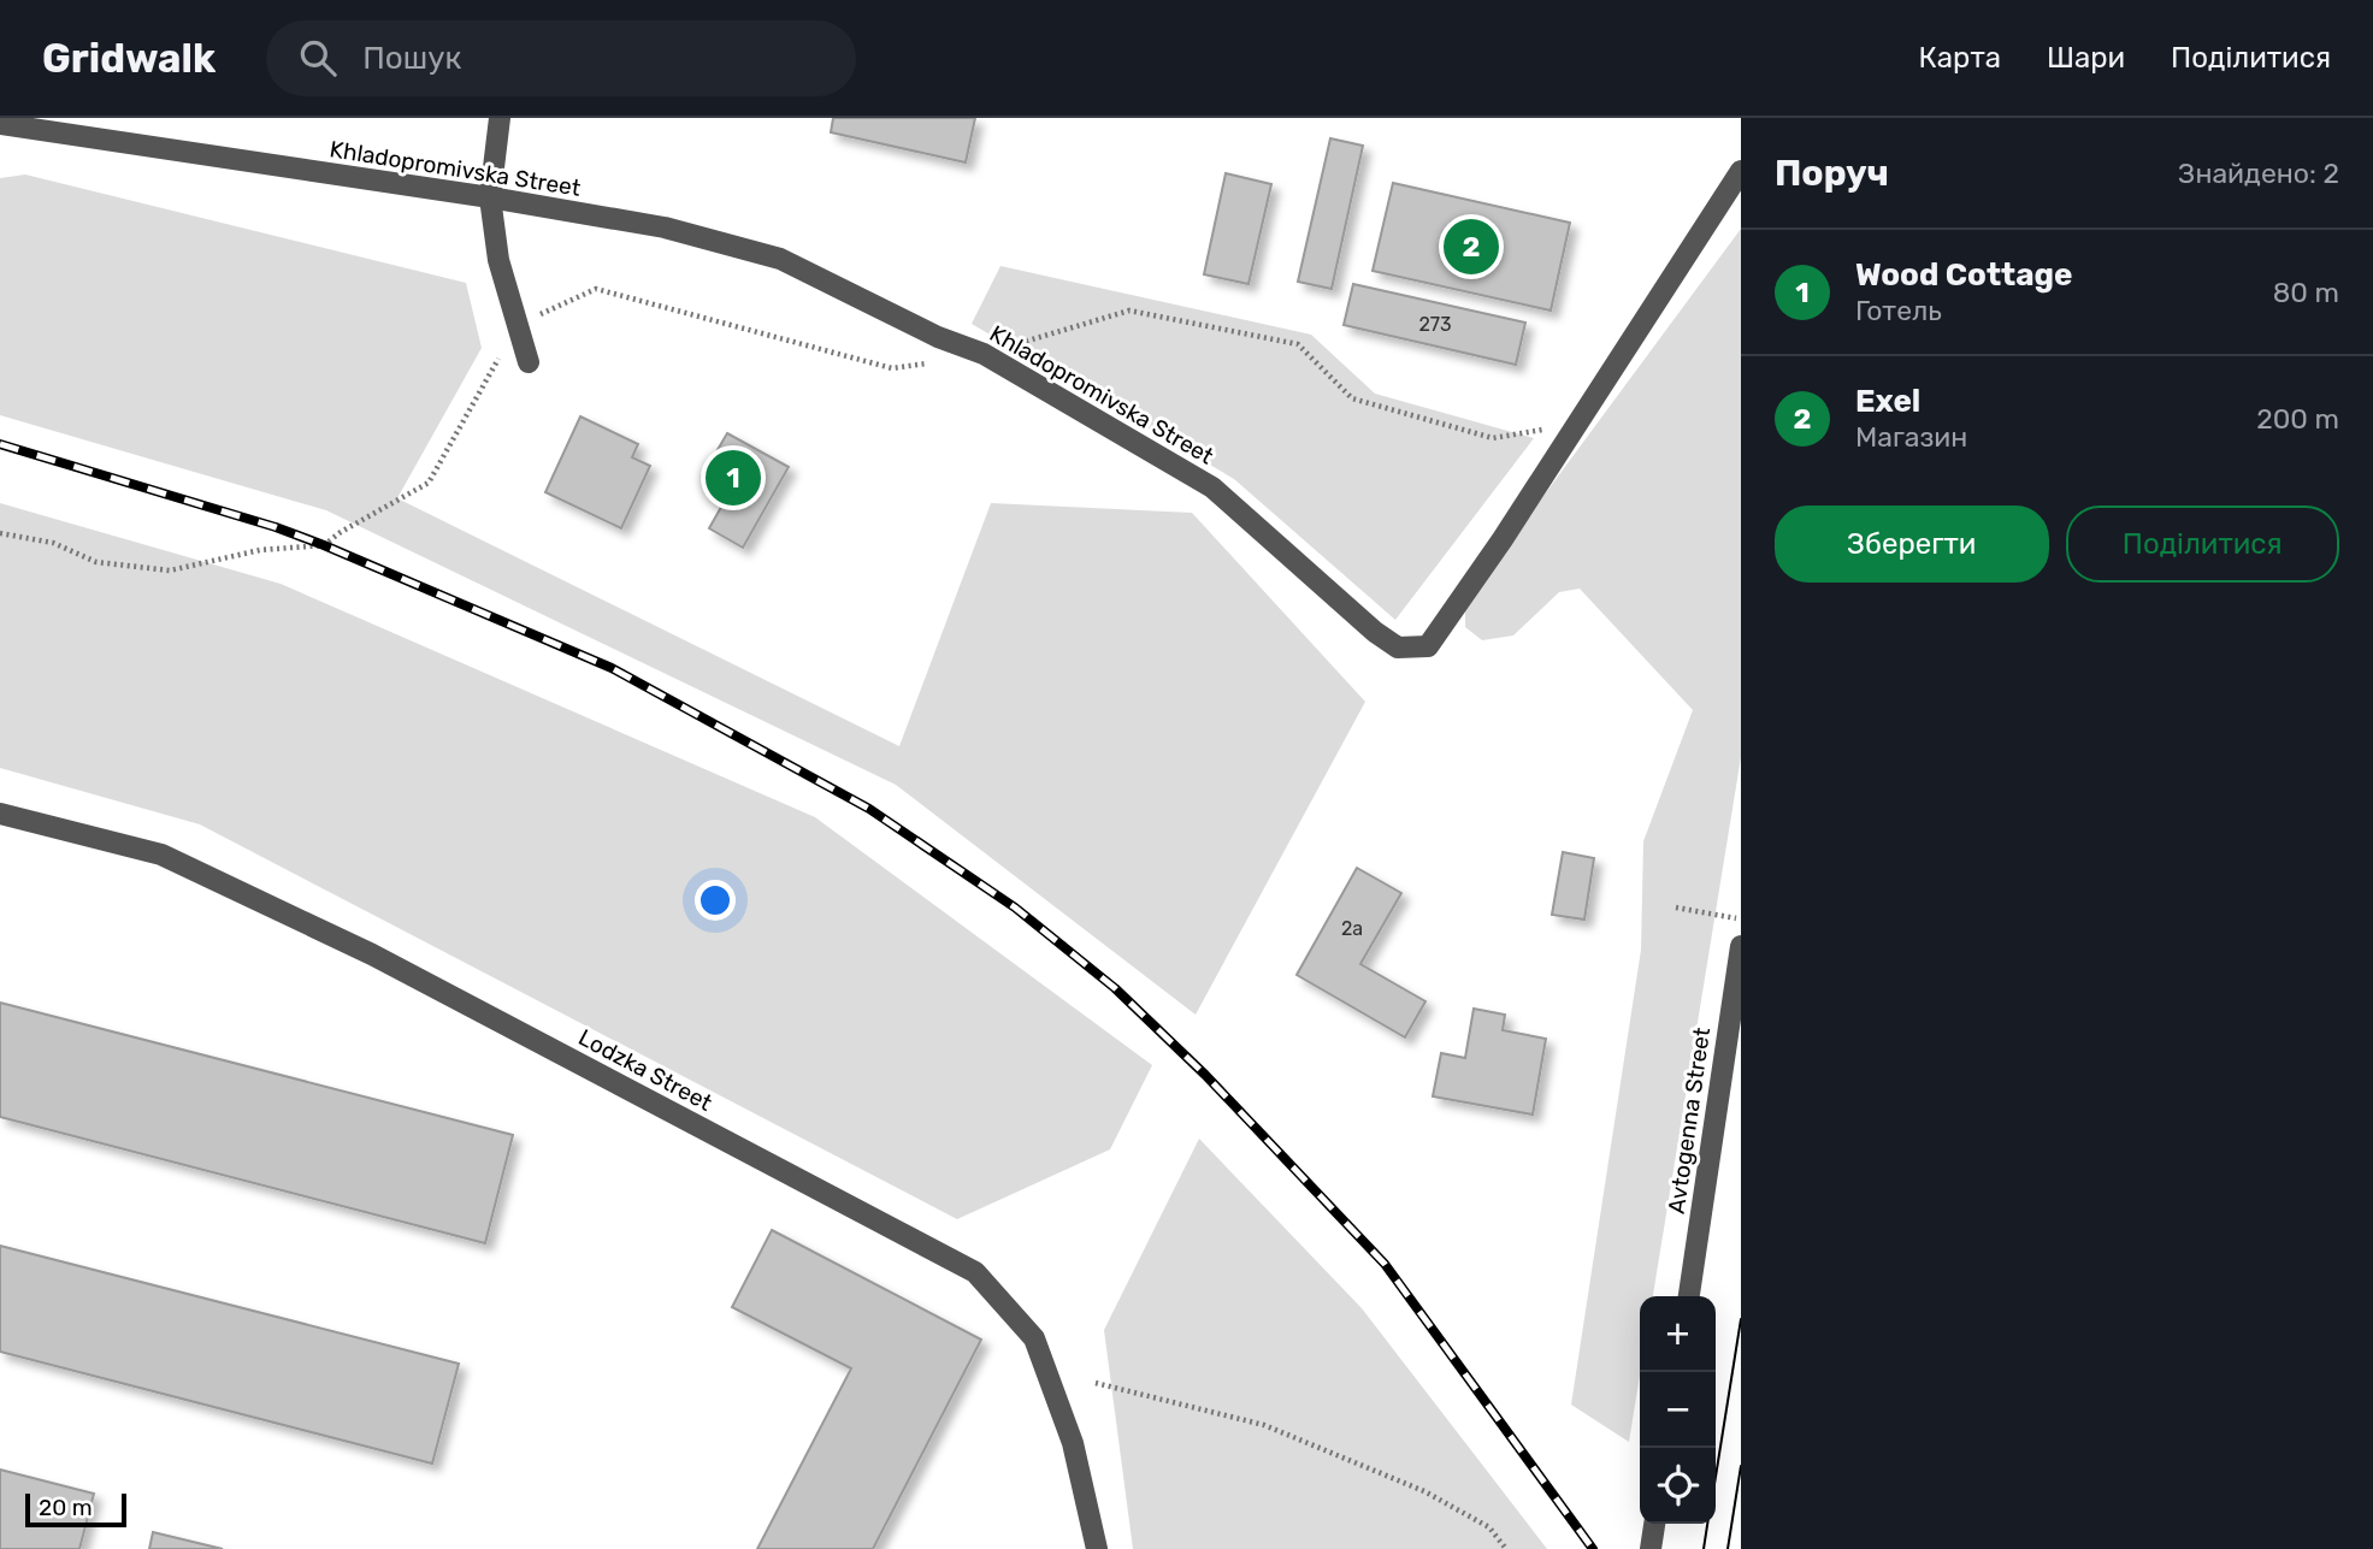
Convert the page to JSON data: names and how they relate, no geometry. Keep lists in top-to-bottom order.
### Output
{
  "streets": {
    "street": ["Khladopromivska Street", "Lodzka Street", "Avtogenna Street"]
  },
  "house_numbers": ["273", "2а"],
  "scale_bar": "20 m",
  "page": {
    "header": "Gridwalk",
    "search": "Пошук",
    "nav": ["Карта", "Шари", "Поділитися"],
    "heading": ["Поруч", "Знайдено: 2"],
    "pins": ["2", "1"],
    "list": [
      {
        "mark": "1",
        "name": "Wood Cottage",
        "note": "Готель",
        "value": "80 m"
      },
      {
        "mark": "2",
        "name": "Exel",
        "note": "Магазин",
        "value": "200 m"
      }
    ],
    "buttons": ["Зберегти", "Поділитися"],
    "map_buttons": ["+", "−"],
    "scale": "20 m"
  }
}
